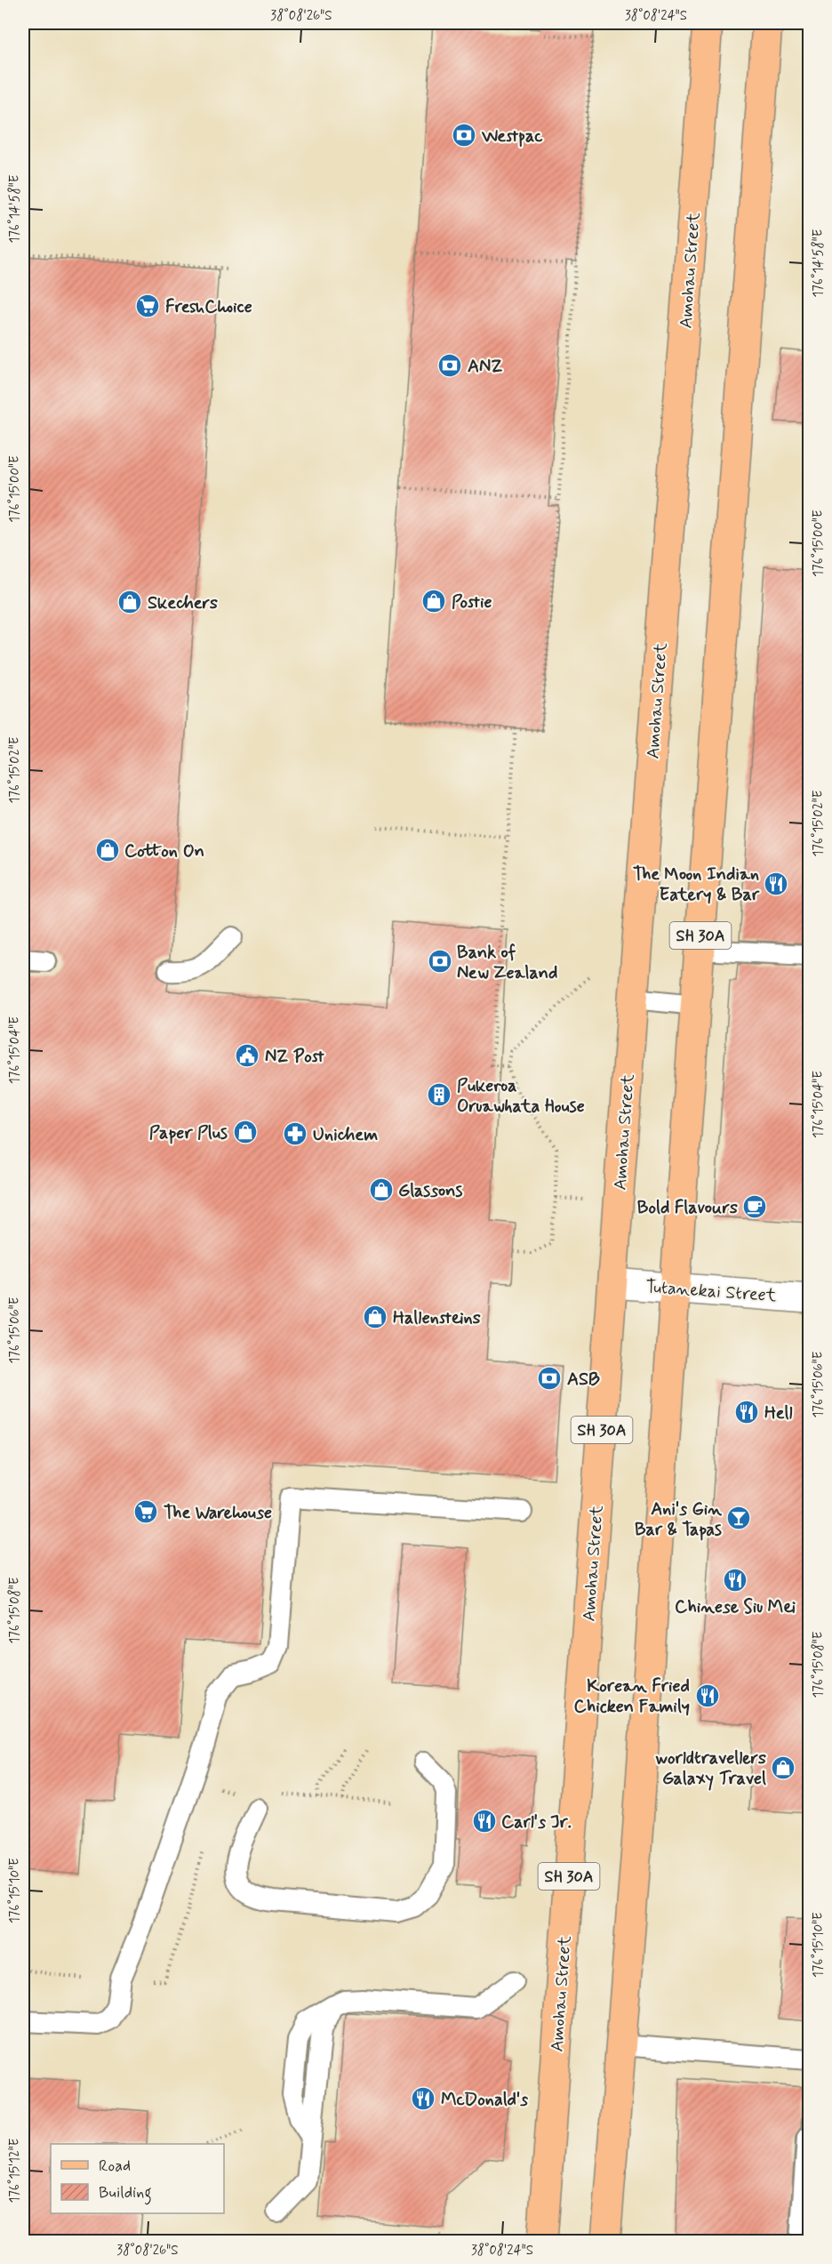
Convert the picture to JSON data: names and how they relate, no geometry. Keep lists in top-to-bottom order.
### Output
{
  "streets": {
    "main road": ["Amohau Street", "SH 30A"],
    "street": ["Tutanekai Street"]
  },
  "crossings": [
    ["Amohau Street", "Tutanekai Street"],
    ["SH 30A", "Tutanekai Street"]
  ],
  "places": {
    "bank": [
      "Westpac",
      "ANZ",
      "Bank of New Zealand",
      "ASB"
    ],
    "supermarket": ["FreshChoice", "The Warehouse"],
    "shop": [
      "Postie",
      "Skechers",
      "Cotton On",
      "Paper Plus",
      "Glassons",
      "Hallensteins",
      "worldtravellers Galaxy Travel"
    ],
    "restaurant": [
      "The Moon Indian Eatery & Bar",
      "Hell",
      "Chinese Siu Mei",
      "Korean Fried Chicken Family",
      "Carl's Jr.",
      "McDonald's"
    ],
    "public building": ["NZ Post"],
    "building": ["Pukeroa Oruawhata House"],
    "pharmacy": ["Unichem"],
    "cafe": ["Bold Flavours"],
    "bar": ["Ani's Gin Bar & Tapas"]
  },
  "legend": ["Road", "Building"],
  "coordinates": [
    "38°08'26\"S",
    "38°08'24\"S",
    "176°14'58\"E",
    "176°15'00\"E",
    "176°15'02\"E",
    "176°15'04\"E",
    "176°15'06\"E",
    "176°15'08\"E",
    "176°15'10\"E",
    "176°15'12\"E"
  ]
}
